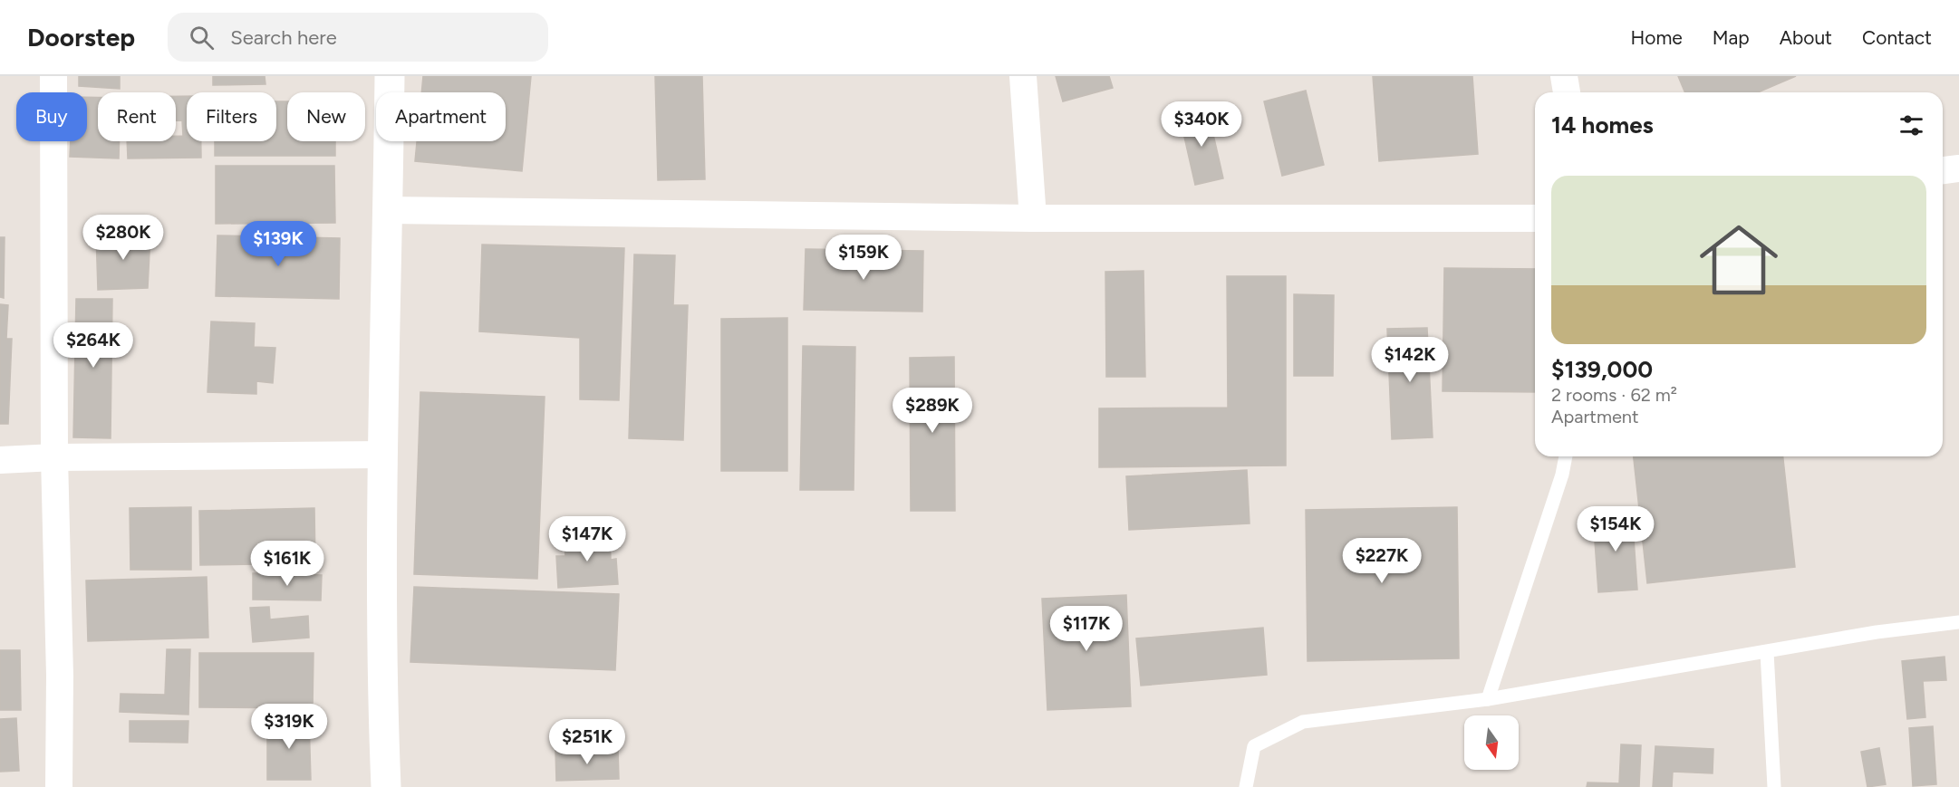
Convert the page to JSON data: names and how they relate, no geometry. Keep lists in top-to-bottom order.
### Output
{
  "north": "bottom",
  "page": {
    "header": "Doorstep",
    "search": "Search here",
    "nav": [
      "Home",
      "Map",
      "About",
      "Contact"
    ],
    "chip": [
      "Buy",
      "Rent",
      "Filters",
      "New",
      "Apartment"
    ],
    "heading": "14 homes",
    "price": [
      "$340K",
      "$280K",
      "$139K",
      "$159K",
      "$264K",
      "$142K",
      "$289K",
      "$154K",
      "$147K",
      "$227K",
      "$161K",
      "$117K",
      "$319K",
      "$251K"
    ],
    "list": [
      {
        "name": "$139,000",
        "note": "2 rooms · 62 m² · Apartment"
      }
    ]
  }
}
